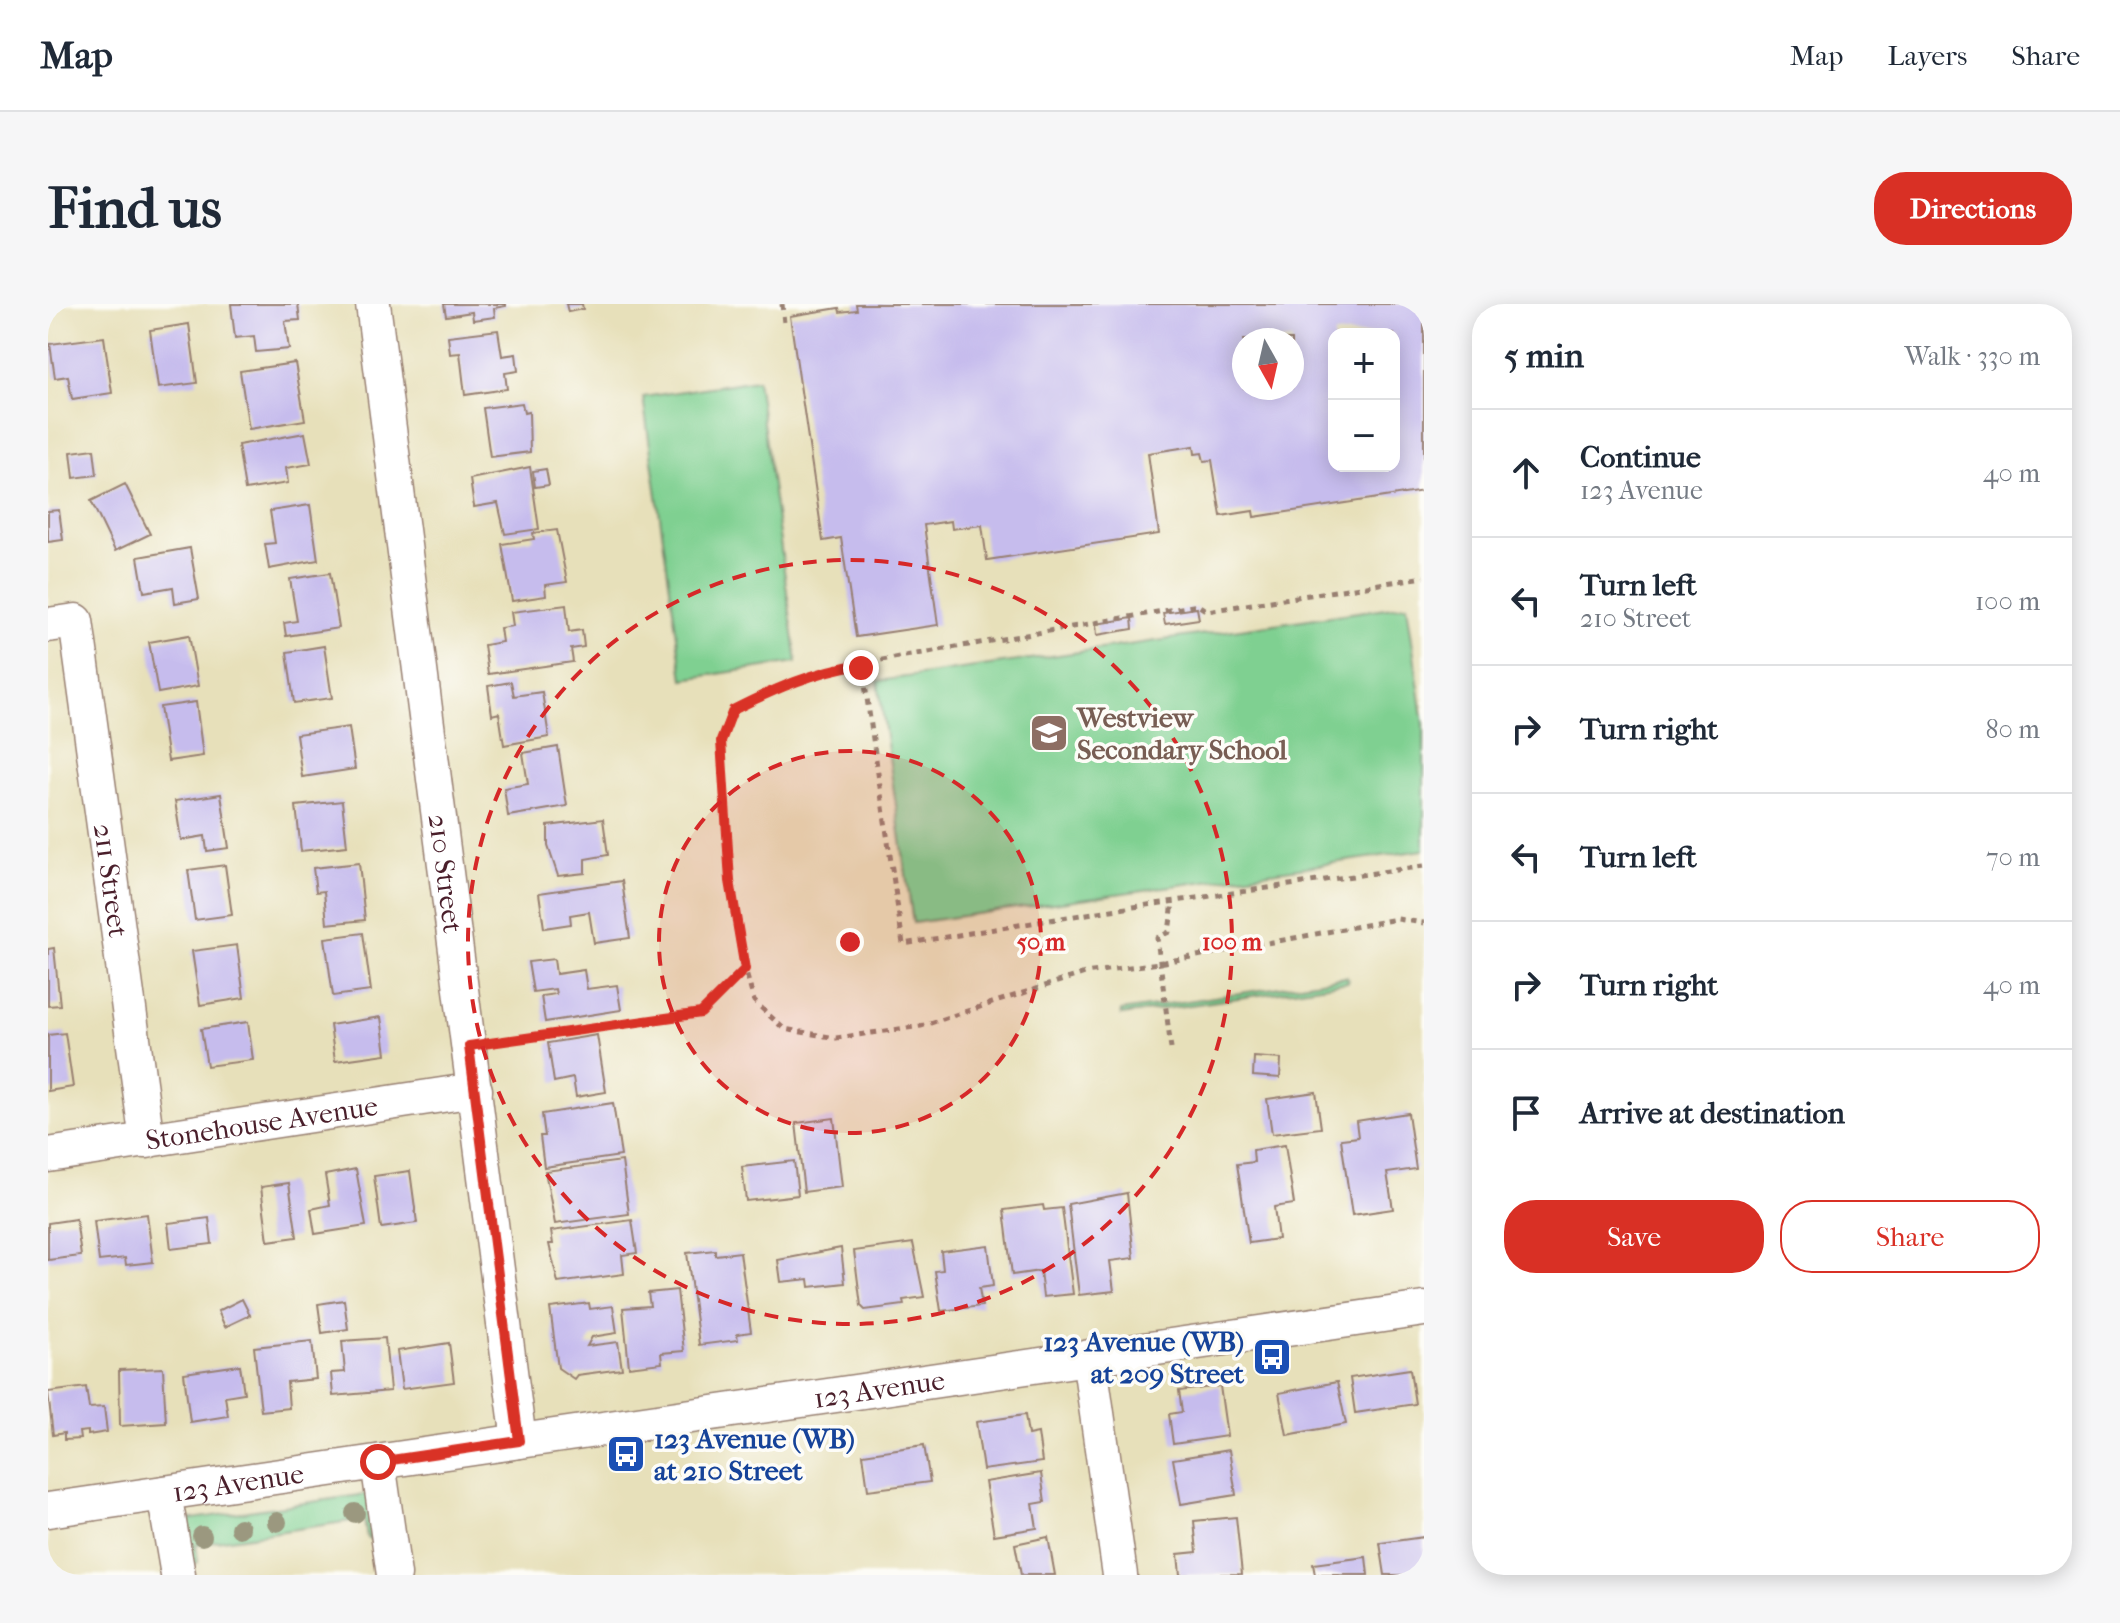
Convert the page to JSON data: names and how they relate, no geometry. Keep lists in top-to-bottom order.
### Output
{
  "streets": {
    "street": [
      "210 Street",
      "211 Street",
      "Stonehouse Avenue",
      "123 Avenue"
    ]
  },
  "crossings": [
    ["210 Street", "Stonehouse Avenue"],
    ["210 Street", "123 Avenue"],
    ["211 Street", "Stonehouse Avenue"]
  ],
  "places": {
    "school or university": ["Westview Secondary School"],
    "bus stop": ["123 Avenue (WB) at 209 Street", "123 Avenue (WB) at 210 Street"]
  },
  "north": "bottom",
  "page": {
    "header": "Map",
    "nav": ["Map", "Layers", "Share"],
    "buttons": [
      "Directions",
      ["Save", "Share"]
    ],
    "title": "Find us",
    "heading": ["5 min", "Walk · 330 m"],
    "map_buttons": ["+", "−"],
    "list": [
      ["Continue", "123 Avenue", "40 m"],
      ["Turn left", "210 Street", "100 m"],
      ["Turn right", "80 m"],
      ["Turn left", "70 m"],
      ["Turn right", "40 m"],
      "Arrive at destination"
    ]
  },
  "rings": ["50 m", "100 m"]
}
